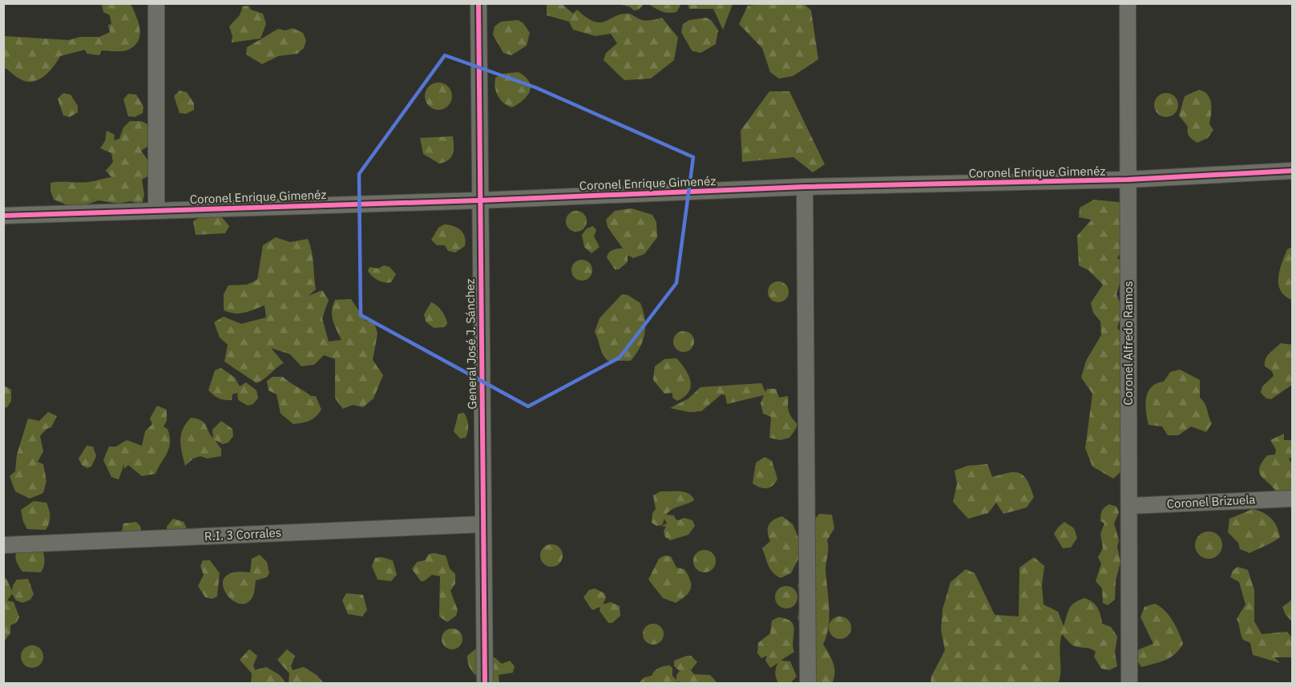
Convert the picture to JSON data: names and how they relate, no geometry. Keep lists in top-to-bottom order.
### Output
{
  "streets": {
    "street": [
      "Coronel Enrique Gimenéz",
      "Coronel Alfredo Ramos",
      "General José J. Sánchez",
      "Coronel Brizuela",
      "R.I. 3 Corrales"
    ]
  },
  "crossings": [
    ["Coronel Enrique Gimenéz", "Coronel Alfredo Ramos"],
    ["Coronel Enrique Gimenéz", "General José J. Sánchez"],
    ["Coronel Alfredo Ramos", "Coronel Brizuela"],
    ["General José J. Sánchez", "R.I. 3 Corrales"]
  ]
}
